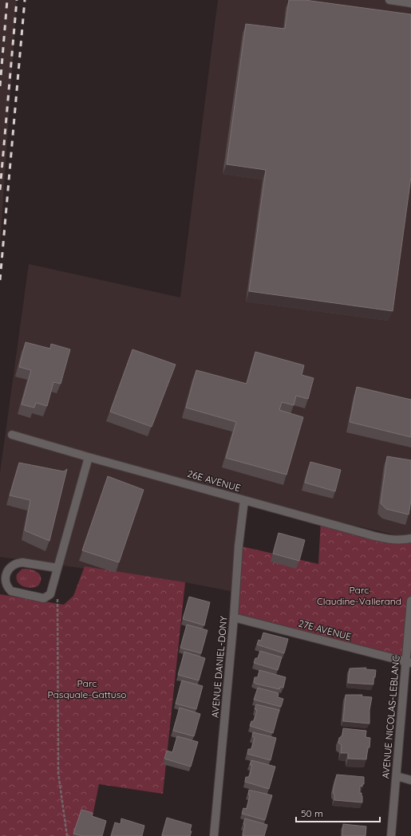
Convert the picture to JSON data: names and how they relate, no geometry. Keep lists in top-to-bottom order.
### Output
{
  "streets": {
    "street": [
      "26E AVENUE",
      "27E AVENUE",
      "AVENUE DANIEL-DONY",
      "AVENUE NICOLAS-LEBLANC"
    ]
  },
  "crossings": [
    ["26E AVENUE", "AVENUE DANIEL-DONY"],
    ["27E AVENUE", "AVENUE DANIEL-DONY"],
    ["27E AVENUE", "AVENUE NICOLAS-LEBLANC"]
  ],
  "parks": ["Parc Claudine-Vallerand", "Parc Pasquale-Gattuso"],
  "scale_bar": "50 m"
}
